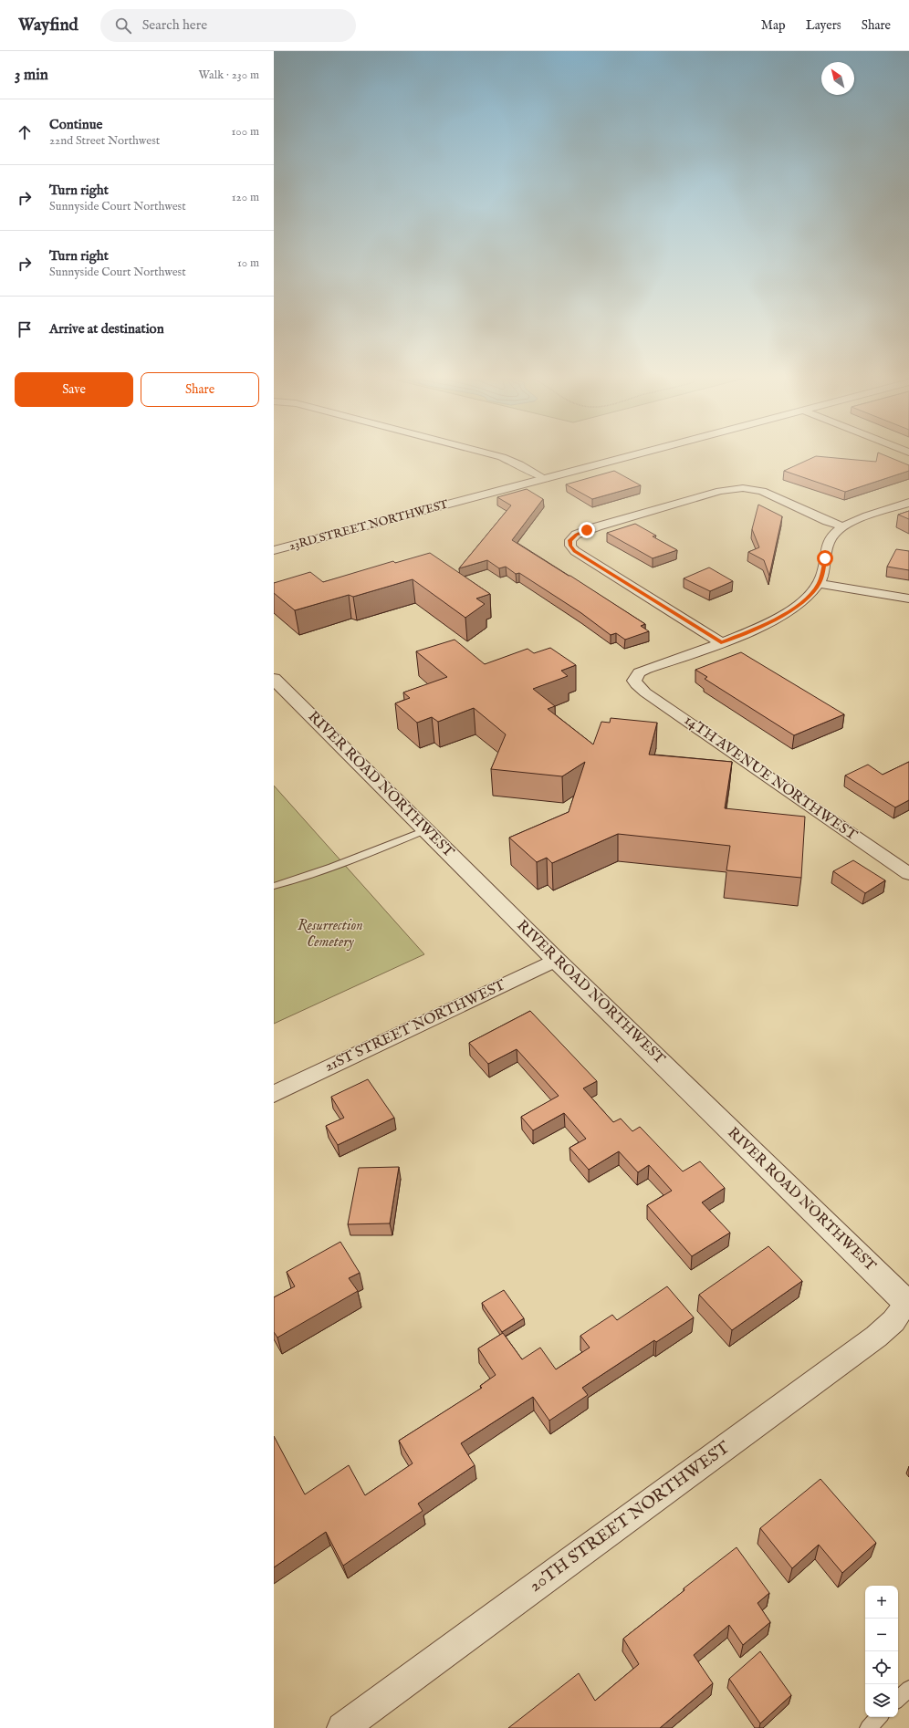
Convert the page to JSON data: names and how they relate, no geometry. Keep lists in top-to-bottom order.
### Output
{
  "streets": {
    "street": [
      "23RD STREET NORTHWEST",
      "14TH AVENUE NORTHWEST",
      "RIVER ROAD NORTHWEST",
      "21ST STREET NORTHWEST",
      "20TH STREET NORTHWEST"
    ]
  },
  "crossings": [
    ["RIVER ROAD NORTHWEST", "21ST STREET NORTHWEST"],
    ["RIVER ROAD NORTHWEST", "20TH STREET NORTHWEST"]
  ],
  "parks": ["Resurrection Cemetery"],
  "north": "top left",
  "page": {
    "header": "Wayfind",
    "search": "Search here",
    "nav": ["Map", "Layers", "Share"],
    "heading": ["3 min", "Walk · 230 m"],
    "list": [
      ["Continue", "22nd Street Northwest", "100 m"],
      ["Turn right", "Sunnyside Court Northwest", "120 m"],
      ["Turn right", "Sunnyside Court Northwest", "10 m"],
      "Arrive at destination"
    ],
    "buttons": ["Save", "Share"],
    "map_buttons": ["+", "−"]
  }
}
